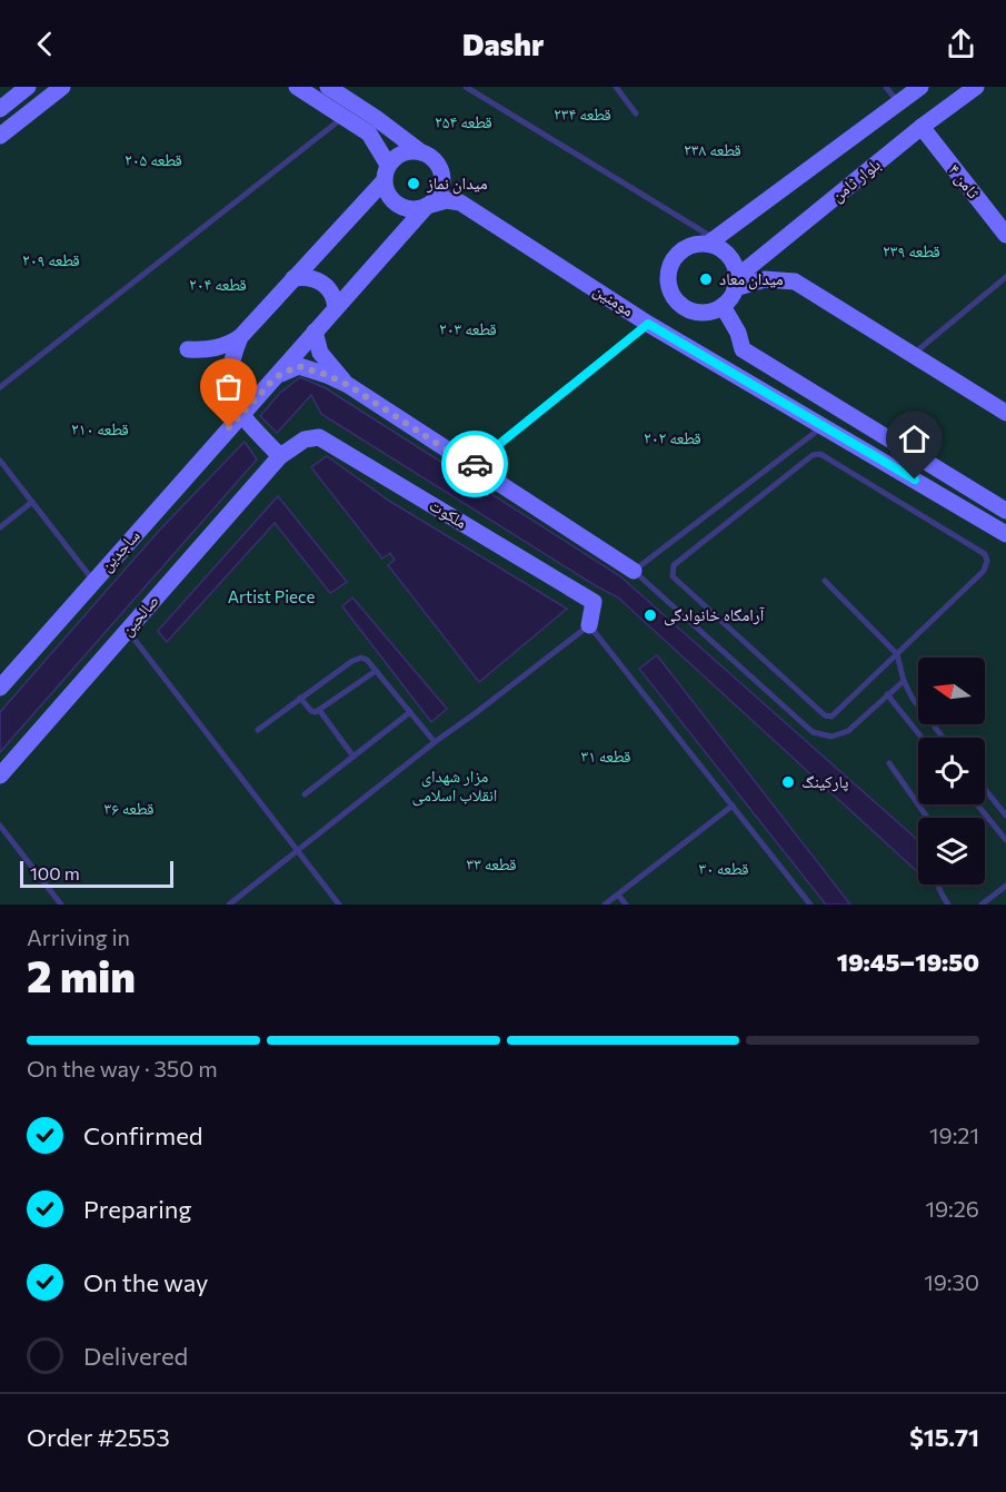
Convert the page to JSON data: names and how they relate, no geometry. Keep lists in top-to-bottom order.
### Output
{
  "streets": {
    "street": [
      "بلوار ثامن",
      "ثامن ۴",
      "مومنین",
      "ملکوت",
      "ساجدین",
      "صالحین"
    ]
  },
  "crossings": [
    ["بلوار ثامن", "ثامن ۴"],
    ["مومنین", "ساجدین"],
    ["ملکوت", "صالحین"]
  ],
  "parks": [
    "قطعه ۲۳۴",
    "قطعه ۲۵۴",
    "قطعه ۲۳۸",
    "قطعه ۲۰۵",
    "قطعه ۲۳۹",
    "قطعه ۲۰۹",
    "قطعه ۲۰۴",
    "قطعه ۲۰۳",
    "قطعه ۲۱۰",
    "قطعه ۲۰۲",
    "Artist Piece",
    "قطعه ۳۱",
    "مزار شهدای انقلاب اسلامی",
    "قطعه ۳۶",
    "قطعه ۳۳",
    "قطعه ۳۰"
  ],
  "places": [
    "میدان نماز",
    "میدان معاد",
    "آرامگاه خانوادگی",
    "پارکینگ"
  ],
  "scale_bar": "100 m",
  "north": "left",
  "page": {
    "header": "Dashr",
    "scale": "100 m",
    "heading": ["2 min", "Arriving in", "19:45–19:50"],
    "panel": ["Order #2553", "$15.71"],
    "bar": "On the way · 350 m",
    "list": [
      ["Confirmed", "19:21"],
      ["Preparing", "19:26"],
      ["On the way", "19:30"],
      "Delivered"
    ]
  }
}
